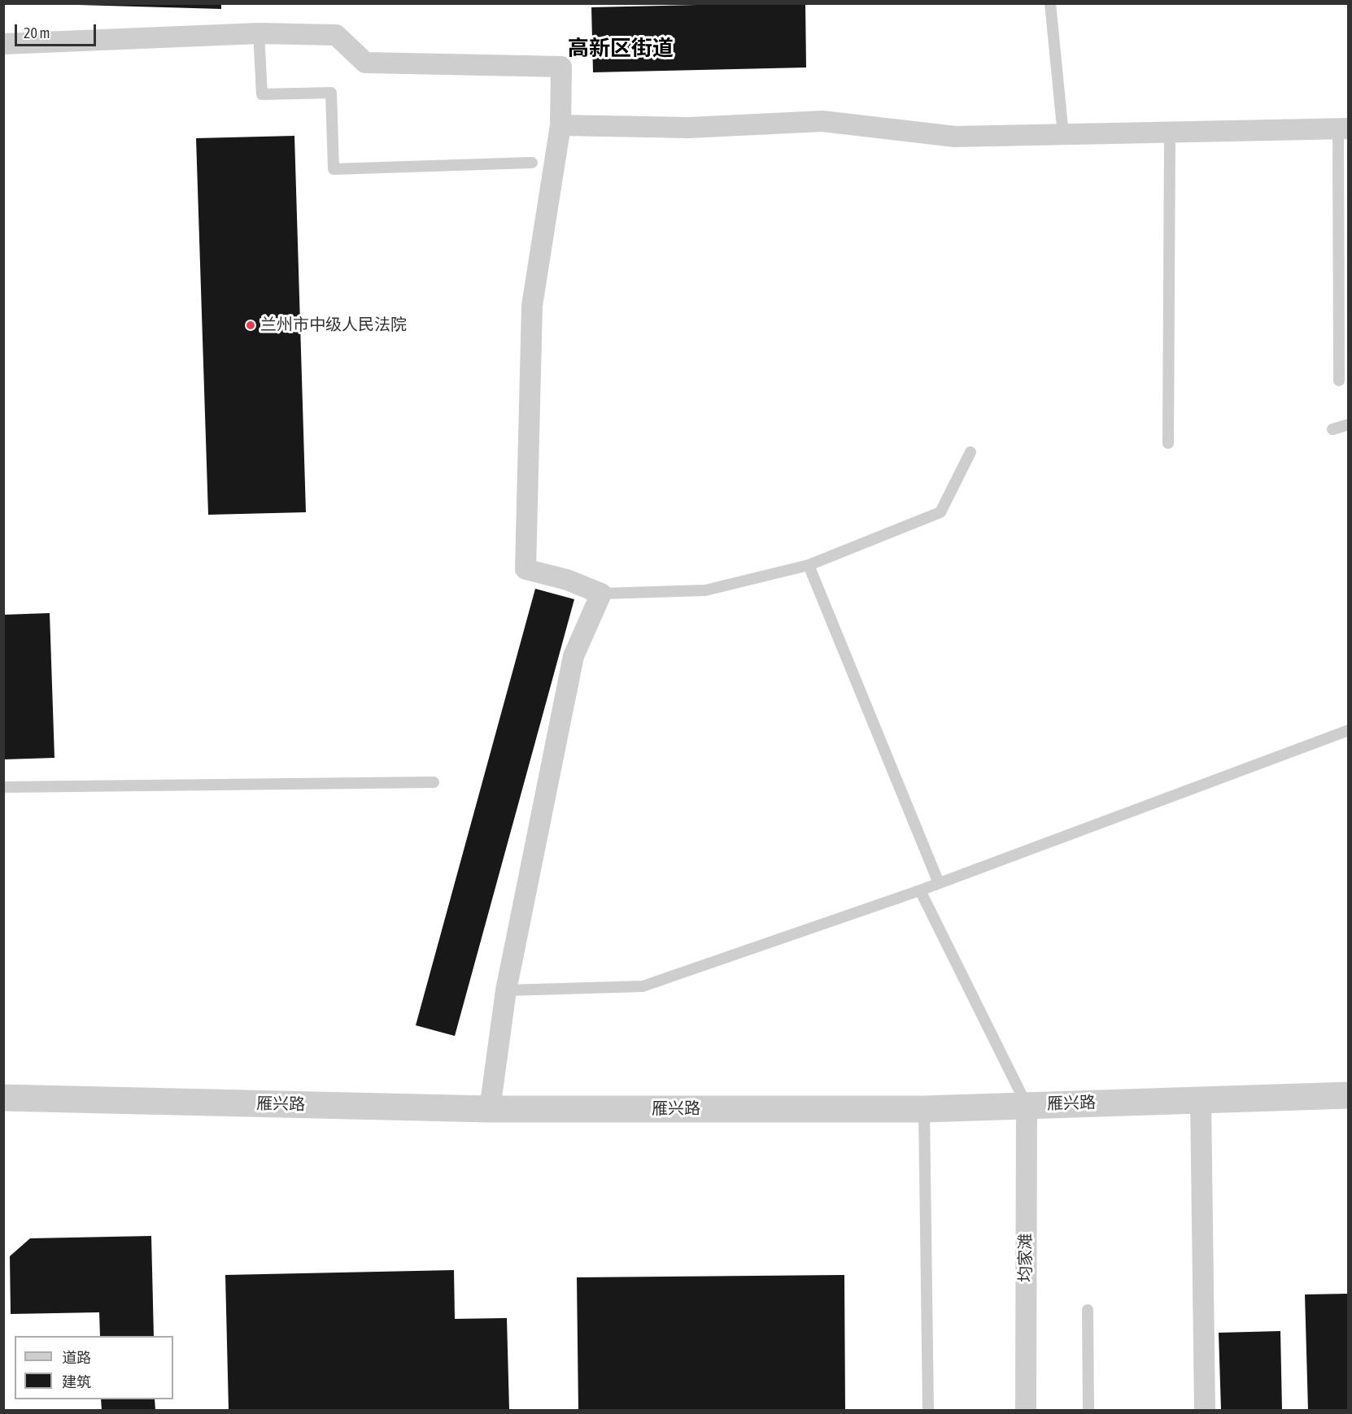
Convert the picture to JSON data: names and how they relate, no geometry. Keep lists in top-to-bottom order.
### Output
{
  "streets": {
    "street": ["雁兴路", "均家滩"]
  },
  "crossings": [
    ["雁兴路", "均家滩"]
  ],
  "districts": ["高新区街道"],
  "places": ["兰州市中级人民法院"],
  "legend": ["道路", "建筑"],
  "scale_bar": "20 m"
}
